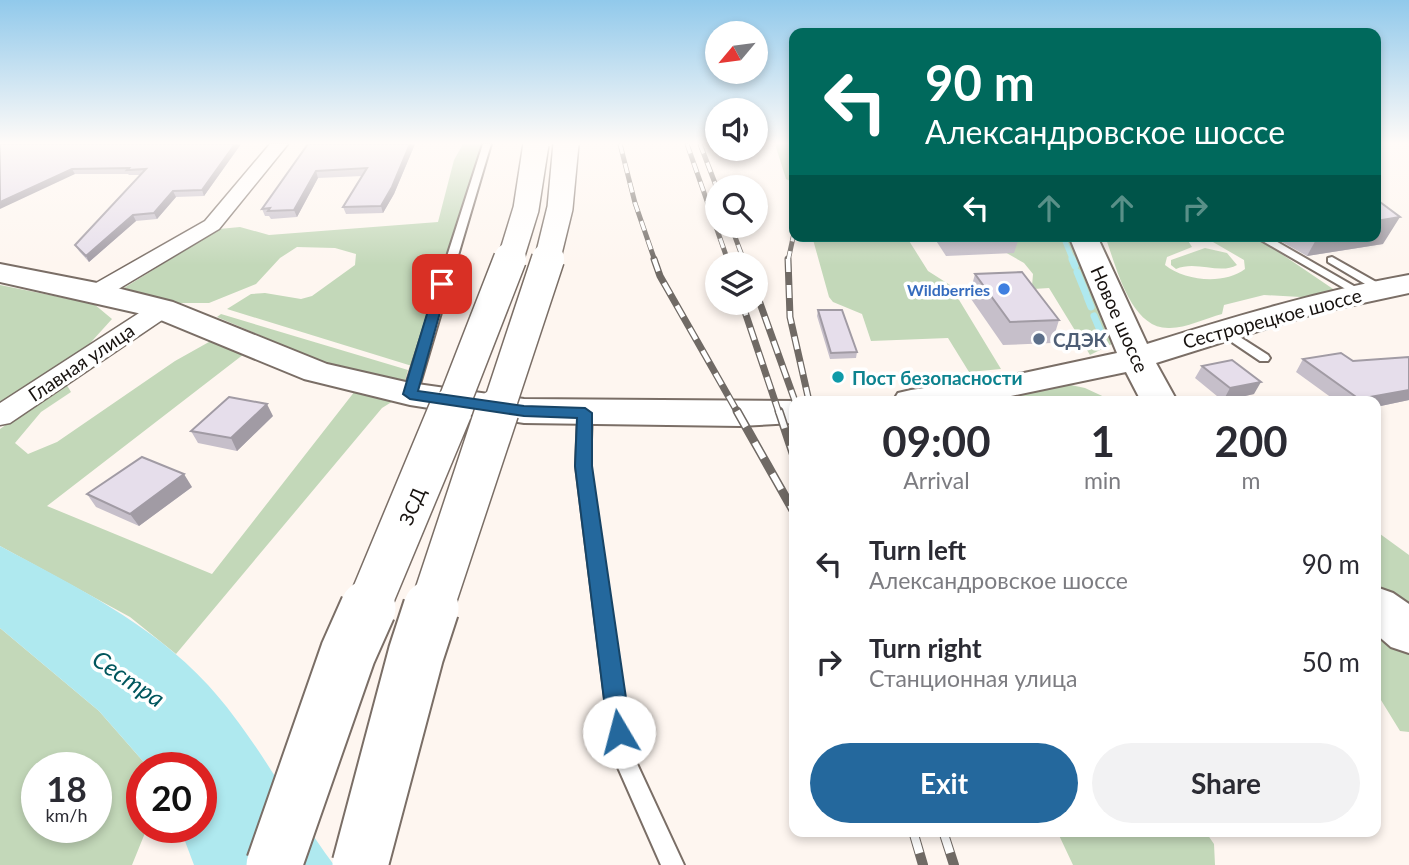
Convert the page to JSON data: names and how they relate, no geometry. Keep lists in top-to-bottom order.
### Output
{
  "streets": {
    "main road": ["Сестрорецкое шоссе", "Новое шоссе", "ЗСД"],
    "street": ["Главная улица"]
  },
  "crossings": [
    ["Сестрорецкое шоссе", "Новое шоссе"]
  ],
  "water": ["Сестра"],
  "places": ["Wildberries", "СДЭК", "Пост безопасности"],
  "north": "bottom left",
  "page": {
    "turn": ["90 m", "Александровское шоссе"],
    "eta": [
      "09:00",
      "Arrival",
      "1",
      "min",
      "200",
      "m"
    ],
    "list": [
      {
        "name": "Turn left",
        "note": "Александровское шоссе",
        "value": "90 m"
      },
      {
        "name": "Turn right",
        "note": "Станционная улица",
        "value": "50 m"
      }
    ],
    "buttons": ["Exit", "Share"],
    "speed": "18 km/h",
    "limit": "20"
  }
}
